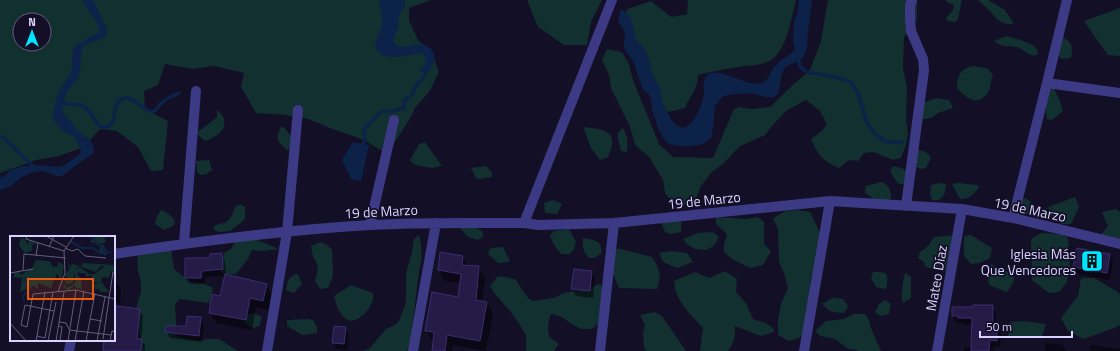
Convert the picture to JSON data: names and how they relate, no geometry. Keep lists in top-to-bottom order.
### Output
{
  "streets": {
    "street": ["19 de Marzo", "Mateo Díaz"]
  },
  "crossings": [
    ["19 de Marzo", "Mateo Díaz"]
  ],
  "places": {
    "building": ["Iglesia Más Que Vencedores"]
  },
  "scale_bar": "50 m",
  "north": "top"
}
